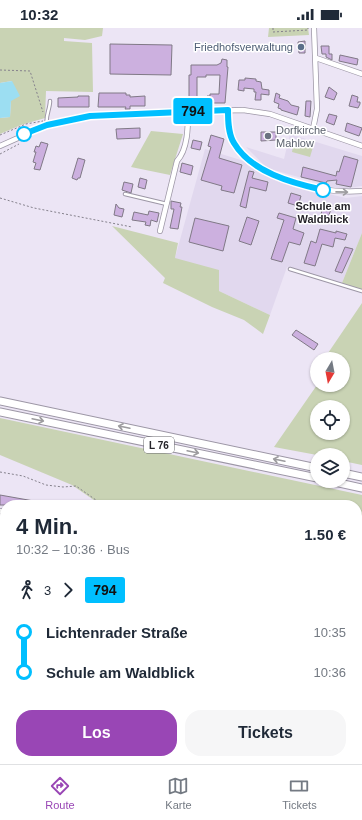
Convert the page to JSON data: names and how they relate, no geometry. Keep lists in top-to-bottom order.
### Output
{
  "streets": {
    "main road": ["L 76"]
  },
  "places": ["Friedhofsverwaltung", "Dorfkirche Mahlow", "Schule am Waldblick"],
  "lines": ["bus line 794"],
  "north": "bottom",
  "page": {
    "status": "10:32",
    "on_map": "794",
    "heading": ["4 Min.", "10:32 – 10:36 · Bus", "1.50 €"],
    "legs": ["3", "794"],
    "list": [
      {
        "name": "Lichtenrader Straße",
        "value": "10:35"
      },
      {
        "name": "Schule am Waldblick",
        "value": "10:36"
      }
    ],
    "buttons": ["Los", "Tickets"],
    "tabs": ["Route", "Karte", "Tickets"]
  }
}
